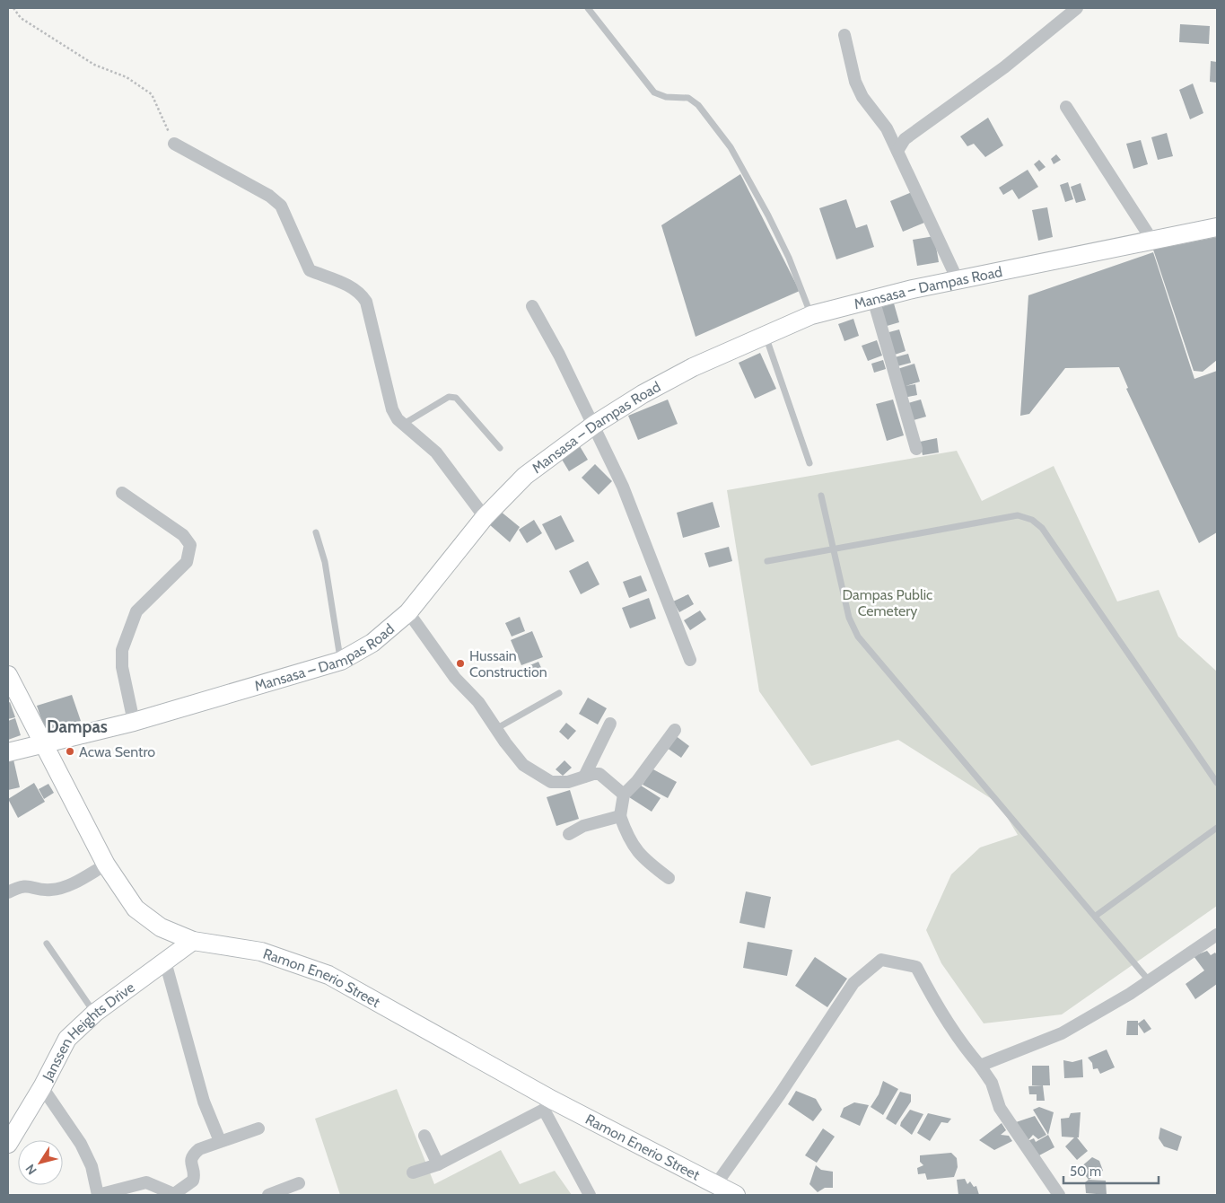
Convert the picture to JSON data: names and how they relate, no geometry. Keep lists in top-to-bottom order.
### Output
{
  "streets": {
    "main road": ["Mansasa – Dampas Road", "Ramon Enerio Street", "Janssen Heights Drive"]
  },
  "crossings": [
    ["Mansasa – Dampas Road", "Ramon Enerio Street"],
    ["Ramon Enerio Street", "Janssen Heights Drive"]
  ],
  "districts": ["Dampas"],
  "parks": ["Dampas Public Cemetery"],
  "places": ["Hussain Construction", "Acwa Sentro"],
  "scale_bar": "50 m",
  "north": "bottom left"
}
